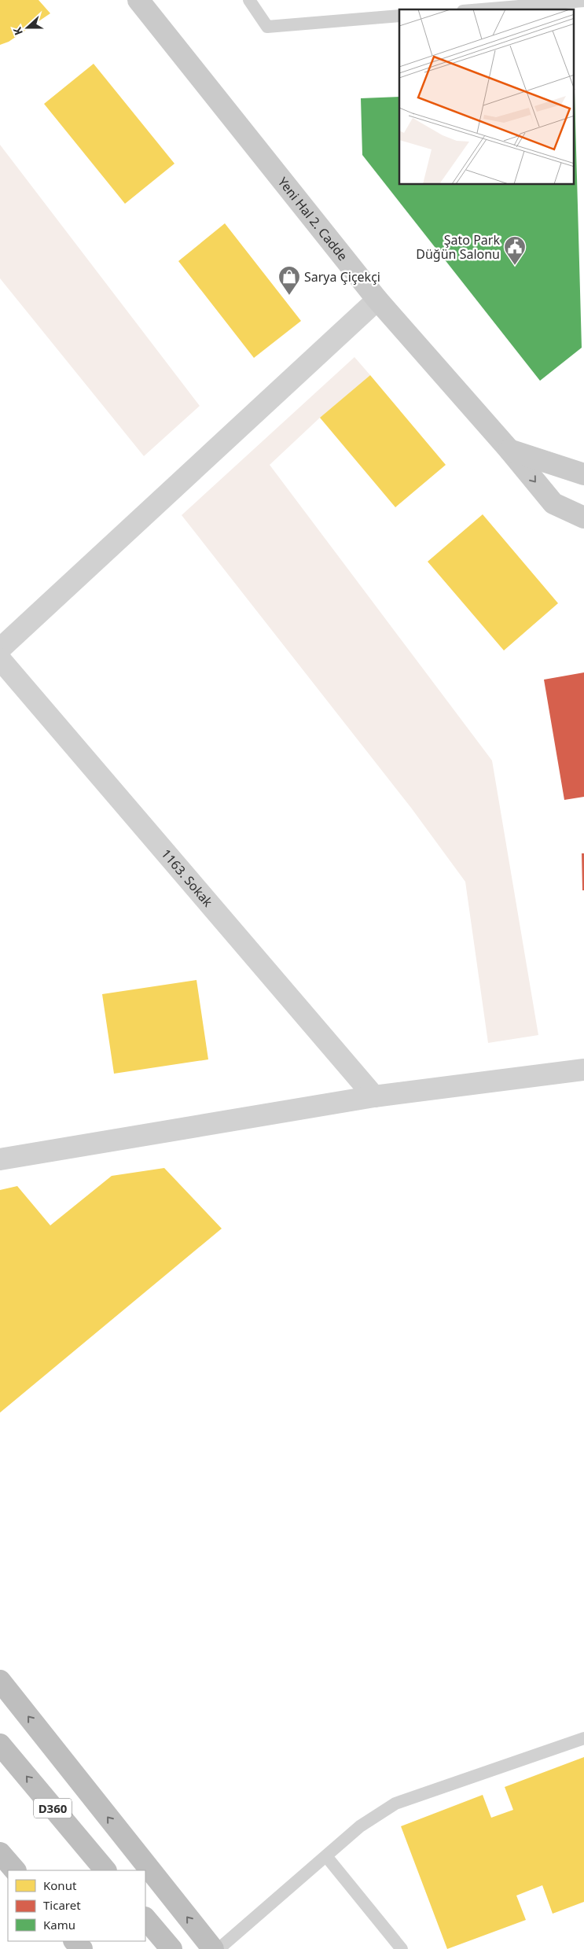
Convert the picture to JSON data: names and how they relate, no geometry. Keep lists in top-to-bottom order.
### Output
{
  "streets": {
    "highway": ["D360"],
    "street": ["Yeni Hal 2. Cadde", "1163. Sokak"]
  },
  "places": {
    "public building": ["Şato Park Düğün Salonu"],
    "shop": ["Sarya Çiçekçi"]
  },
  "legend": ["Konut", "Ticaret", "Kamu"],
  "north": "left"
}
